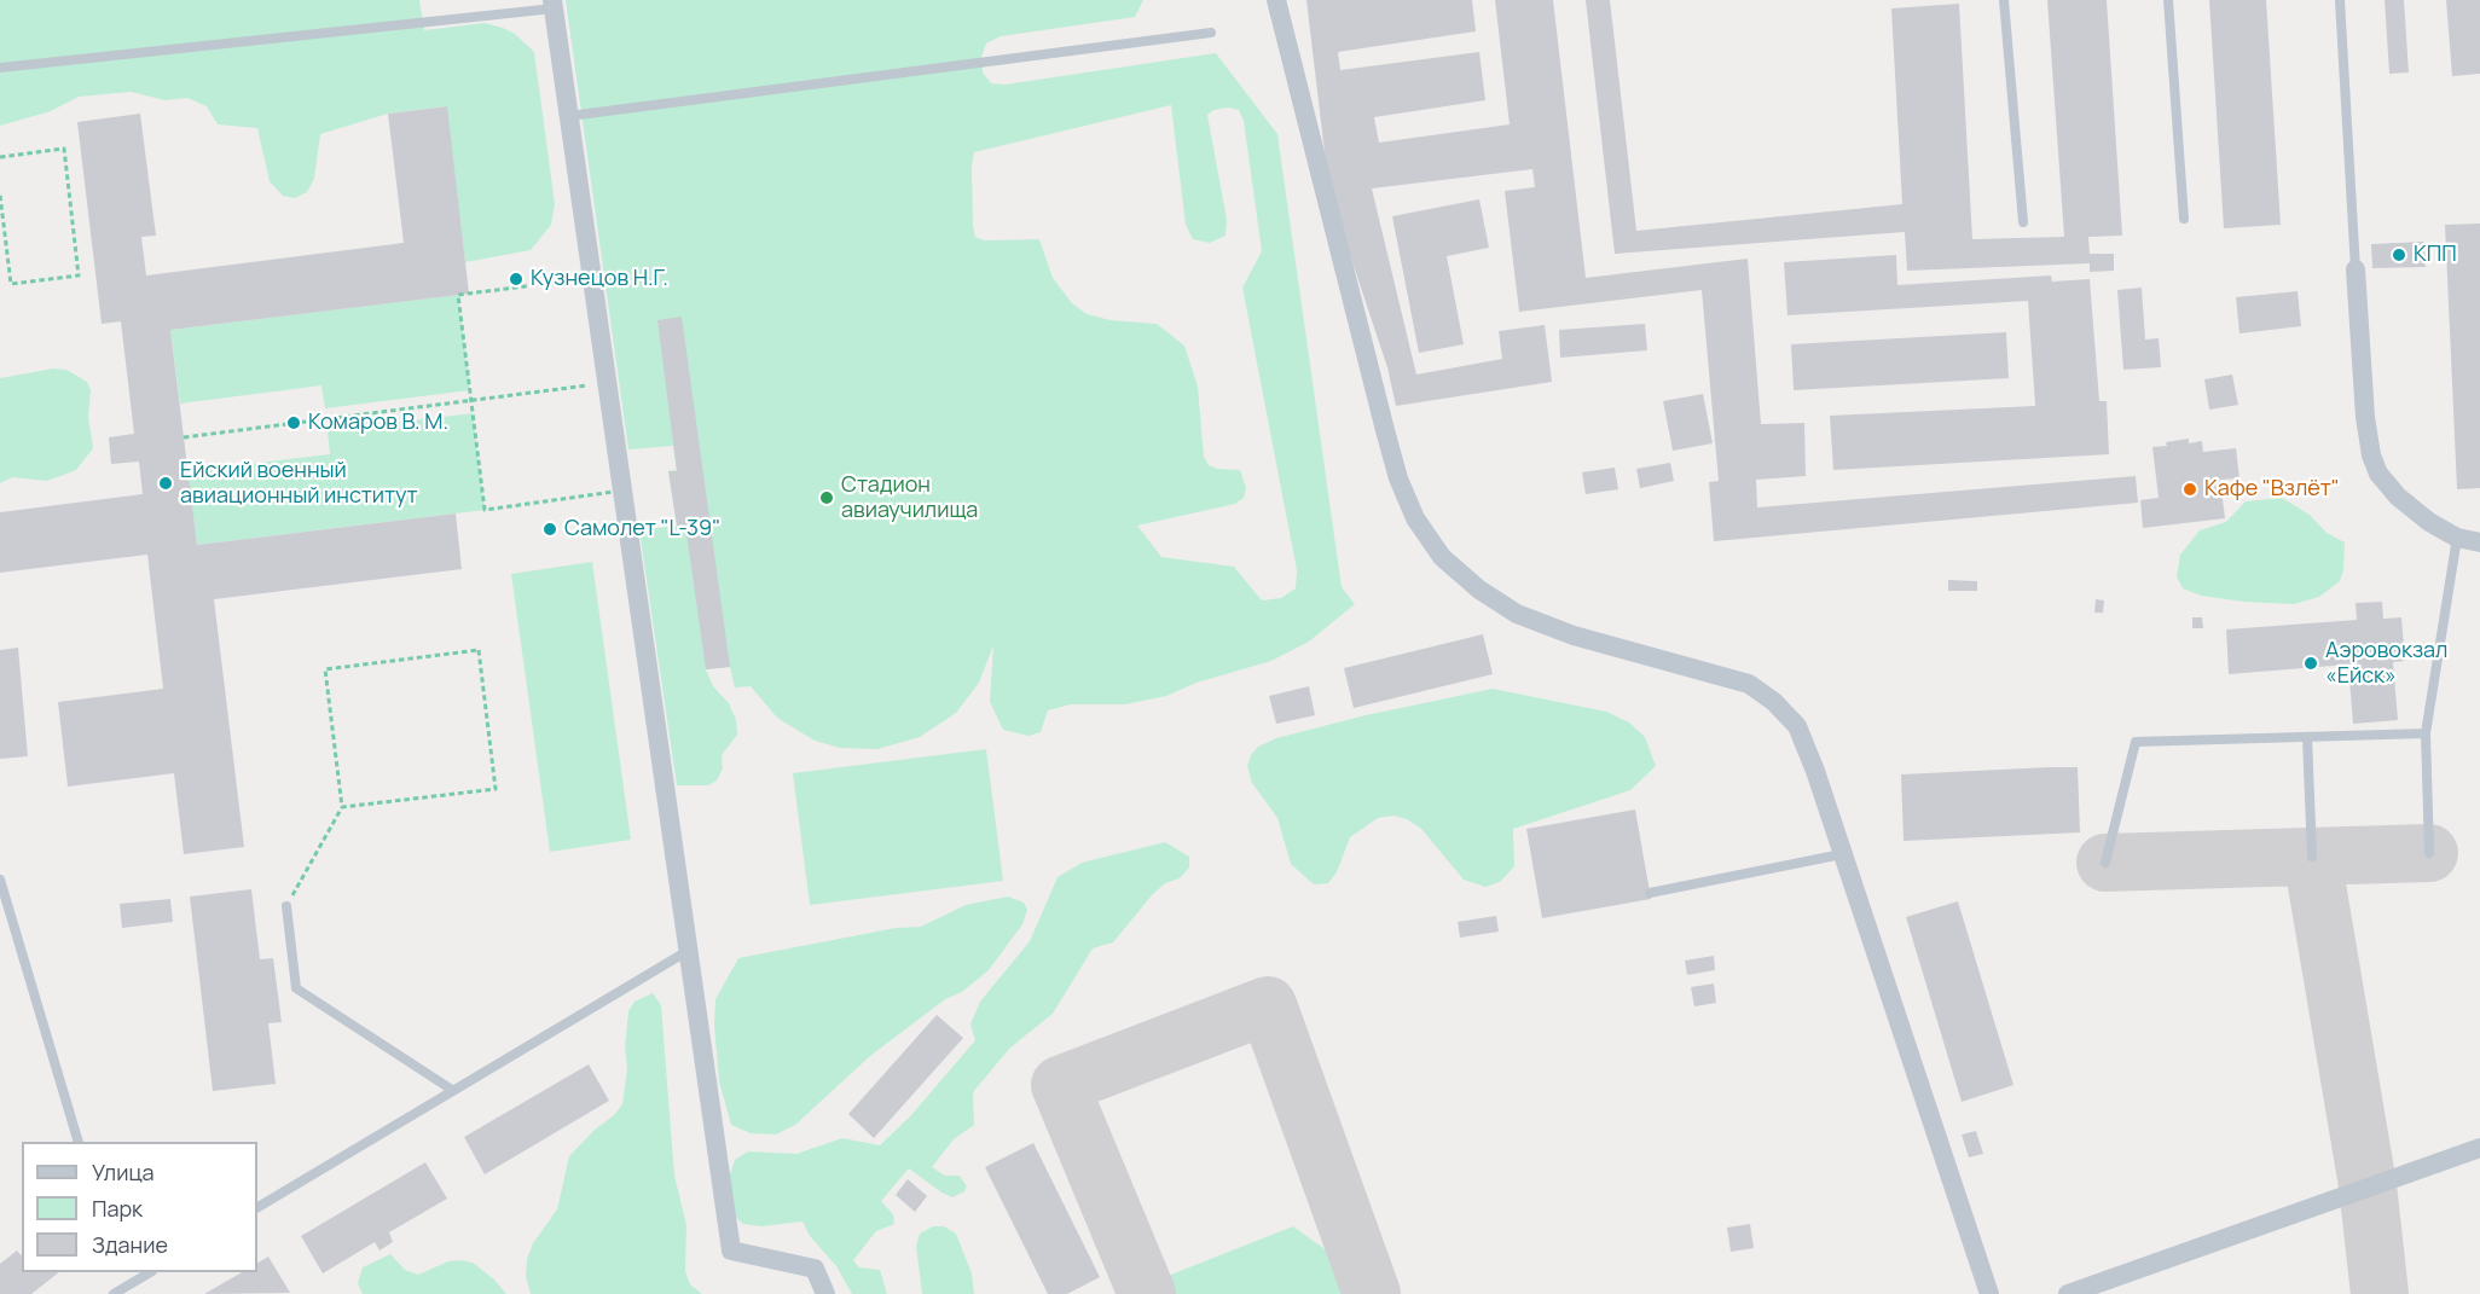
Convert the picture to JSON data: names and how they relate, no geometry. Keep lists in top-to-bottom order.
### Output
{
  "places": [
    "КПП",
    "Кузнецов Н.Г.",
    "Комаров В. М.",
    "Ейский военный авиационный институт",
    "Кафе \"Взлёт\"",
    "Стадион авиаучилища",
    "Самолет \"L-39\"",
    "Аэровокзал «Ейск»"
  ],
  "legend": ["Улица", "Парк", "Здание"]
}
